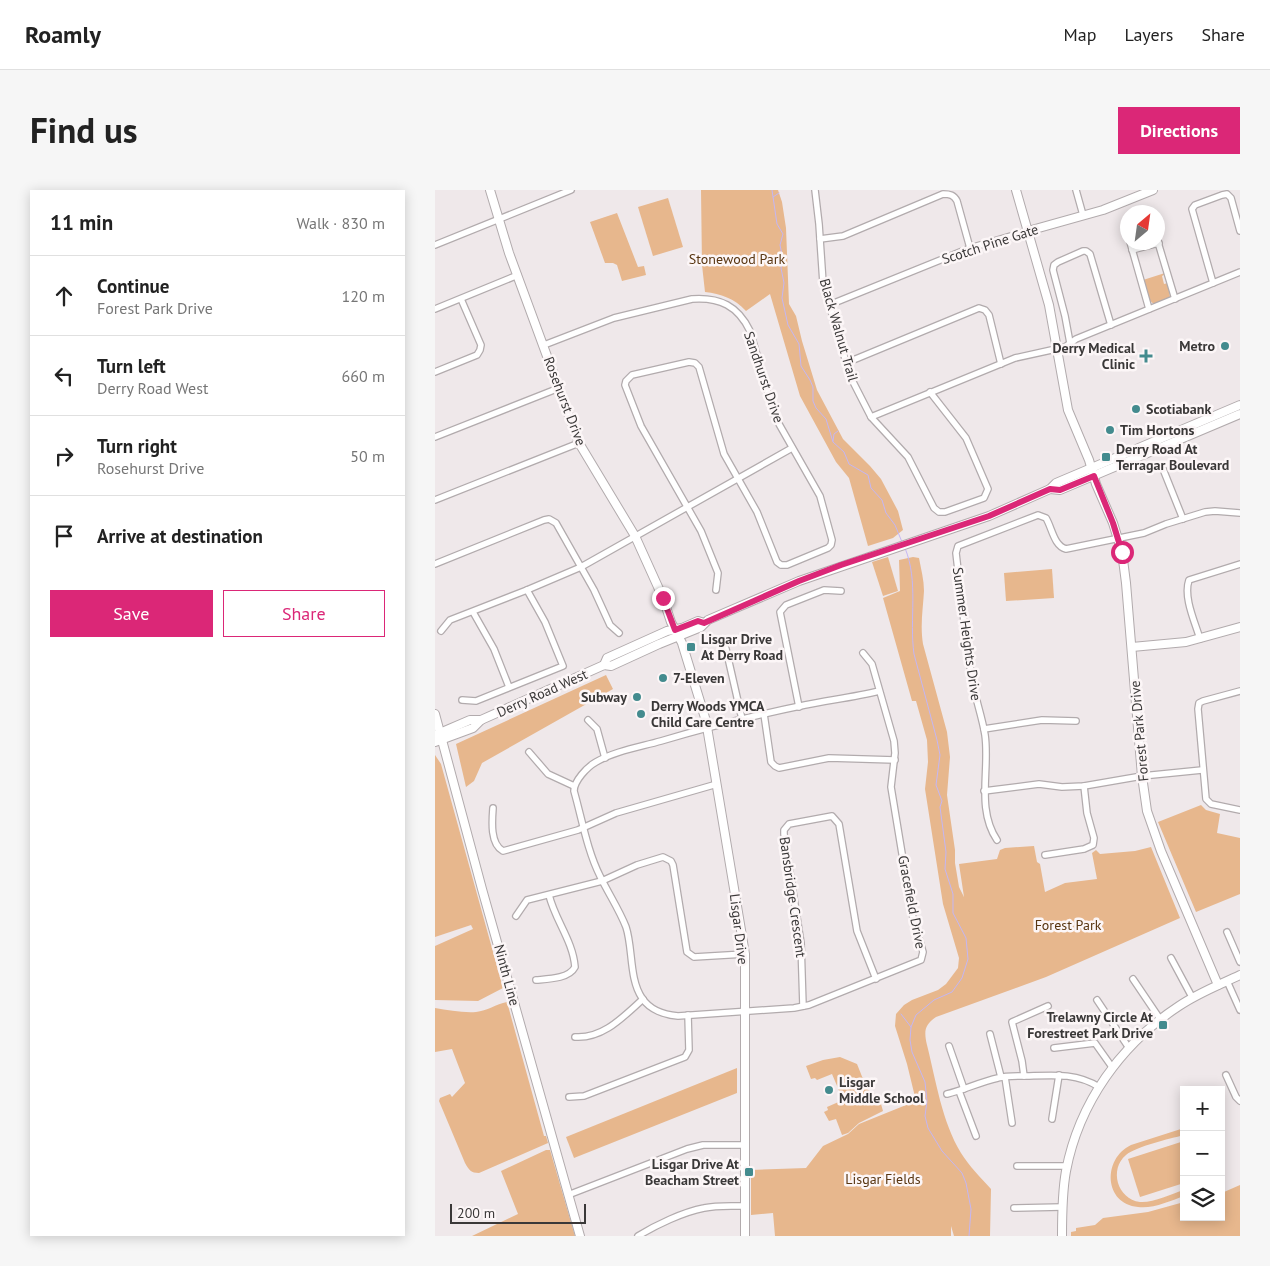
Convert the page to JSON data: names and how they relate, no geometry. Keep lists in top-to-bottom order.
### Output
{
  "streets": {
    "street": [
      "Scotch Pine Gate",
      "Black Walnut Trail",
      "Sandhurst Drive",
      "Rosehurst Drive",
      "Summer Heights Drive",
      "Derry Road West",
      "Forest Park Drive",
      "Bansbridge Crescent",
      "Gracefield Drive",
      "Lisgar Drive",
      "Ninth Line"
    ]
  },
  "crossings": [
    ["Scotch Pine Gate", "Black Walnut Trail"],
    ["Scotch Pine Gate", "Forest Park Drive"],
    ["Sandhurst Drive", "Rosehurst Drive"],
    ["Rosehurst Drive", "Derry Road West"],
    ["Rosehurst Drive", "Lisgar Drive"],
    ["Summer Heights Drive", "Forest Park Drive"],
    ["Derry Road West", "Forest Park Drive"],
    ["Derry Road West", "Lisgar Drive"],
    ["Derry Road West", "Ninth Line"],
    ["Bansbridge Crescent", "Gracefield Drive"],
    ["Gracefield Drive", "Lisgar Drive"]
  ],
  "parks": ["Stonewood Park", "Forest Park", "Lisgar Fields"],
  "places": {
    "other": [
      "Metro",
      "Scotiabank",
      "Tim Hortons",
      "7-Eleven",
      "Subway",
      "Derry Woods YMCA Child Care Centre",
      "Lisgar Middle School"
    ],
    "health": ["Derry Medical Clinic"],
    "transit": [
      "Derry Road At Terragar Boulevard",
      "Lisgar Drive At Derry Road",
      "Trelawny Circle At Forestreet Park Drive",
      "Lisgar Drive At Beacham Street"
    ]
  },
  "scale_bar": "200 m",
  "north": "top right",
  "page": {
    "header": "Roamly",
    "nav": ["Map", "Layers", "Share"],
    "title": "Find us",
    "buttons": [
      "Directions",
      ["Save", "Share"]
    ],
    "heading": ["11 min", "Walk · 830 m"],
    "list": [
      ["Continue", "Forest Park Drive", "120 m"],
      ["Turn left", "Derry Road West", "660 m"],
      ["Turn right", "Rosehurst Drive", "50 m"],
      "Arrive at destination"
    ],
    "map_buttons": ["+", "−"],
    "scale": "200 m"
  }
}
